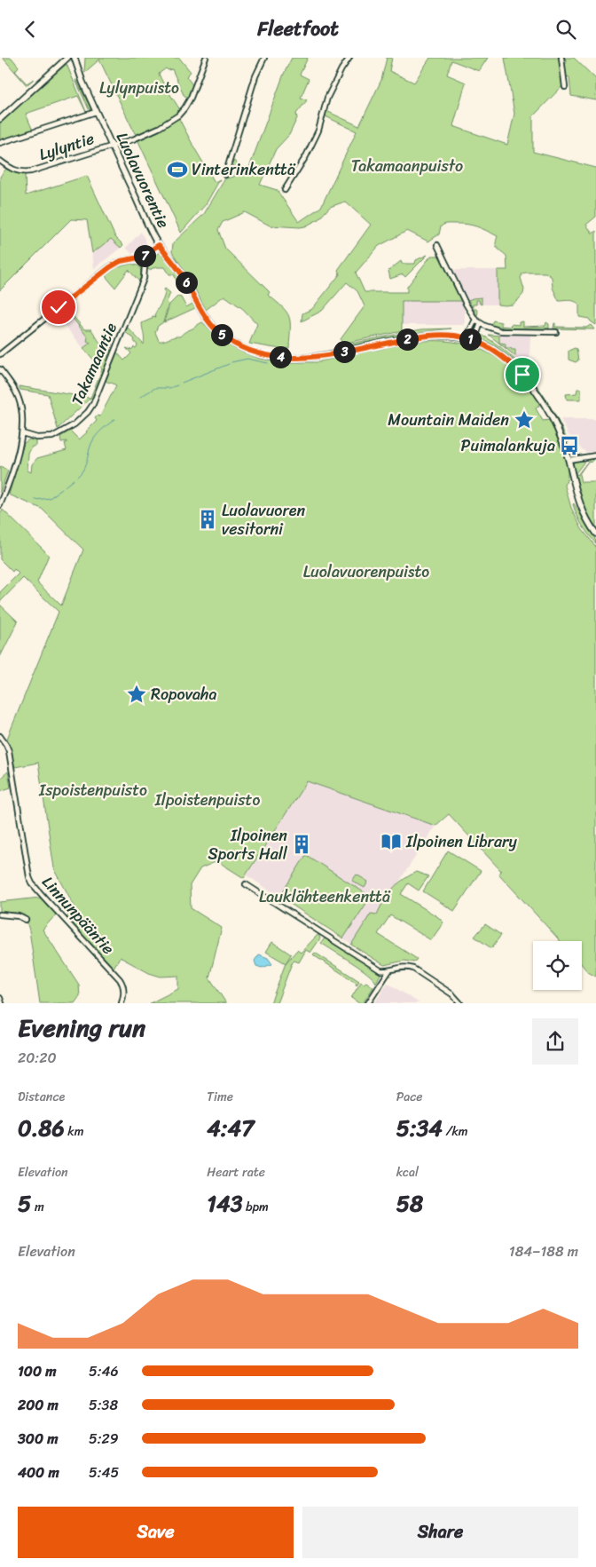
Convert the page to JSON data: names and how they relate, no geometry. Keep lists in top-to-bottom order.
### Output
{
  "streets": {
    "street": [
      "Lylyntie",
      "Luolavuorentie",
      "Takamaantie",
      "Linnunpääntie"
    ]
  },
  "crossings": [
    ["Lylyntie", "Luolavuorentie"]
  ],
  "parks": [
    "Lylynpuisto",
    "Takamaanpuisto",
    "Luolavuorenpuisto",
    "Ispoistenpuisto",
    "Ilpoistenpuisto",
    "Lauklähteenkenttä"
  ],
  "places": {
    "sports": ["Vinterinkenttä"],
    "place": ["Mountain Maiden", "Ropovaha"],
    "bus stop": ["Puimalankuja"],
    "building": ["Luolavuoren vesitorni", "Ilpoinen Sports Hall"],
    "library": ["Ilpoinen Library"]
  },
  "page": {
    "header": "Fleetfoot",
    "pins": [
      "7",
      "6",
      "5",
      "1",
      "2",
      "3",
      "4"
    ],
    "heading": ["Evening run", "20:20"],
    "stats": [
      ["Distance", "0.86 km"],
      ["Time", "4:47"],
      ["Pace", "5:34 /km"],
      ["Elevation", "5 m"],
      ["Heart rate", "143 bpm"],
      ["kcal", "58"]
    ],
    "chart": ["Elevation", "184–188 m"],
    "list": [
      {
        "name": "100 m",
        "note": "5:46"
      },
      {
        "name": "200 m",
        "note": "5:38"
      },
      {
        "name": "300 m",
        "note": "5:29"
      },
      {
        "name": "400 m",
        "note": "5:45"
      }
    ],
    "buttons": ["Save", "Share"]
  }
}
